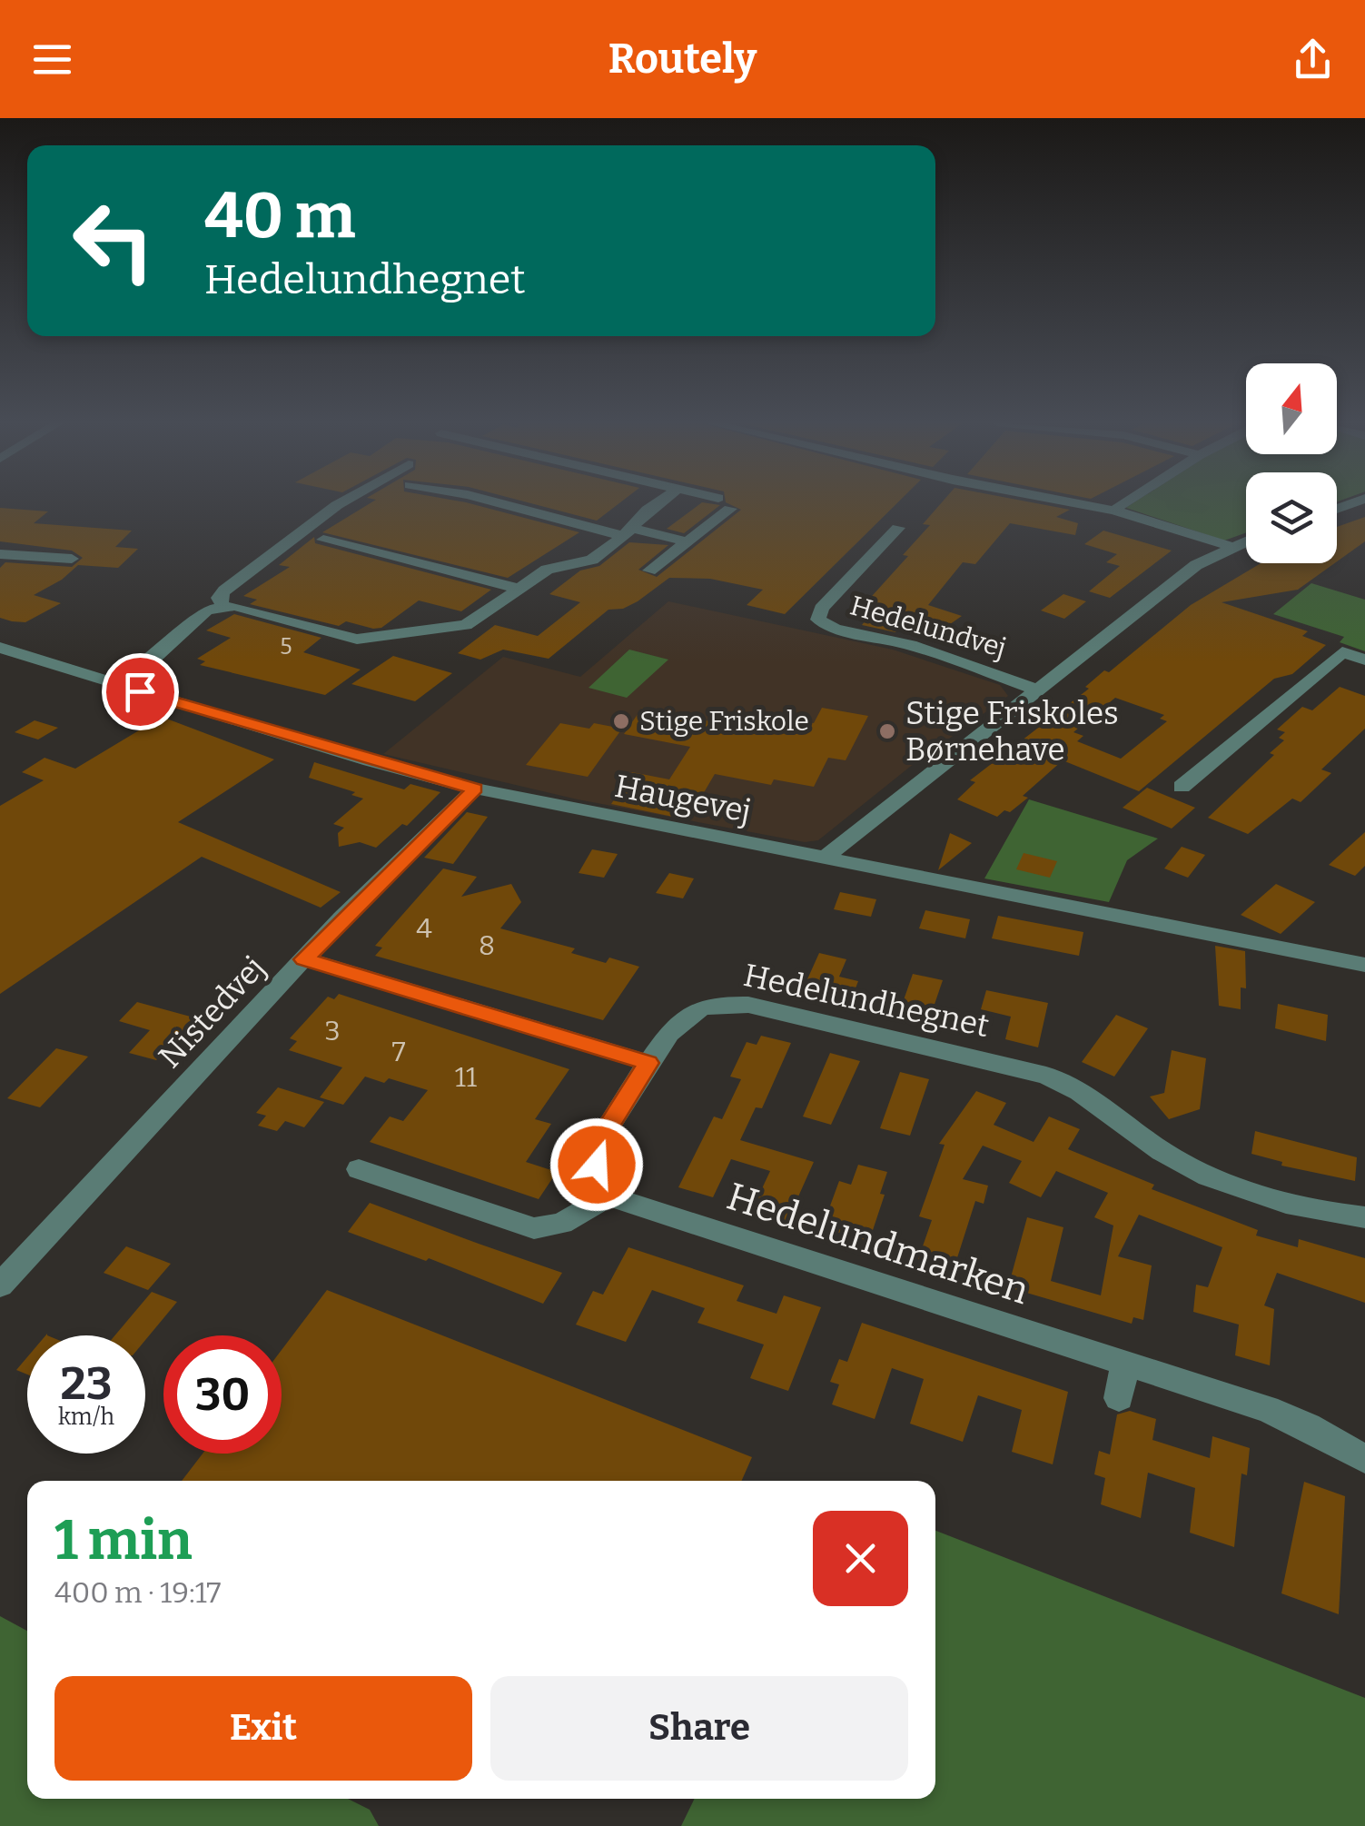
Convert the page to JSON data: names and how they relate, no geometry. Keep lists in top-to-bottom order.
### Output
{
  "streets": {
    "street": [
      "Hedelundvej",
      "Haugevej",
      "Hedelundhegnet",
      "Nistedvej",
      "Hedelundmarken"
    ]
  },
  "crossings": [
    ["Hedelundvej", "Haugevej"],
    ["Haugevej", "Nistedvej"]
  ],
  "places": ["Stige Friskole", "Stige Friskoles Børnehave"],
  "house_numbers": [
    "5",
    "4",
    "8",
    "3",
    "7",
    "11"
  ],
  "north": "top",
  "page": {
    "header": "Routely",
    "turn": ["40 m", "Hedelundhegnet"],
    "speed": "23 km/h",
    "limit": "30",
    "heading": ["1 min", "400 m · 19:17"],
    "buttons": ["Exit", "Share"]
  }
}
